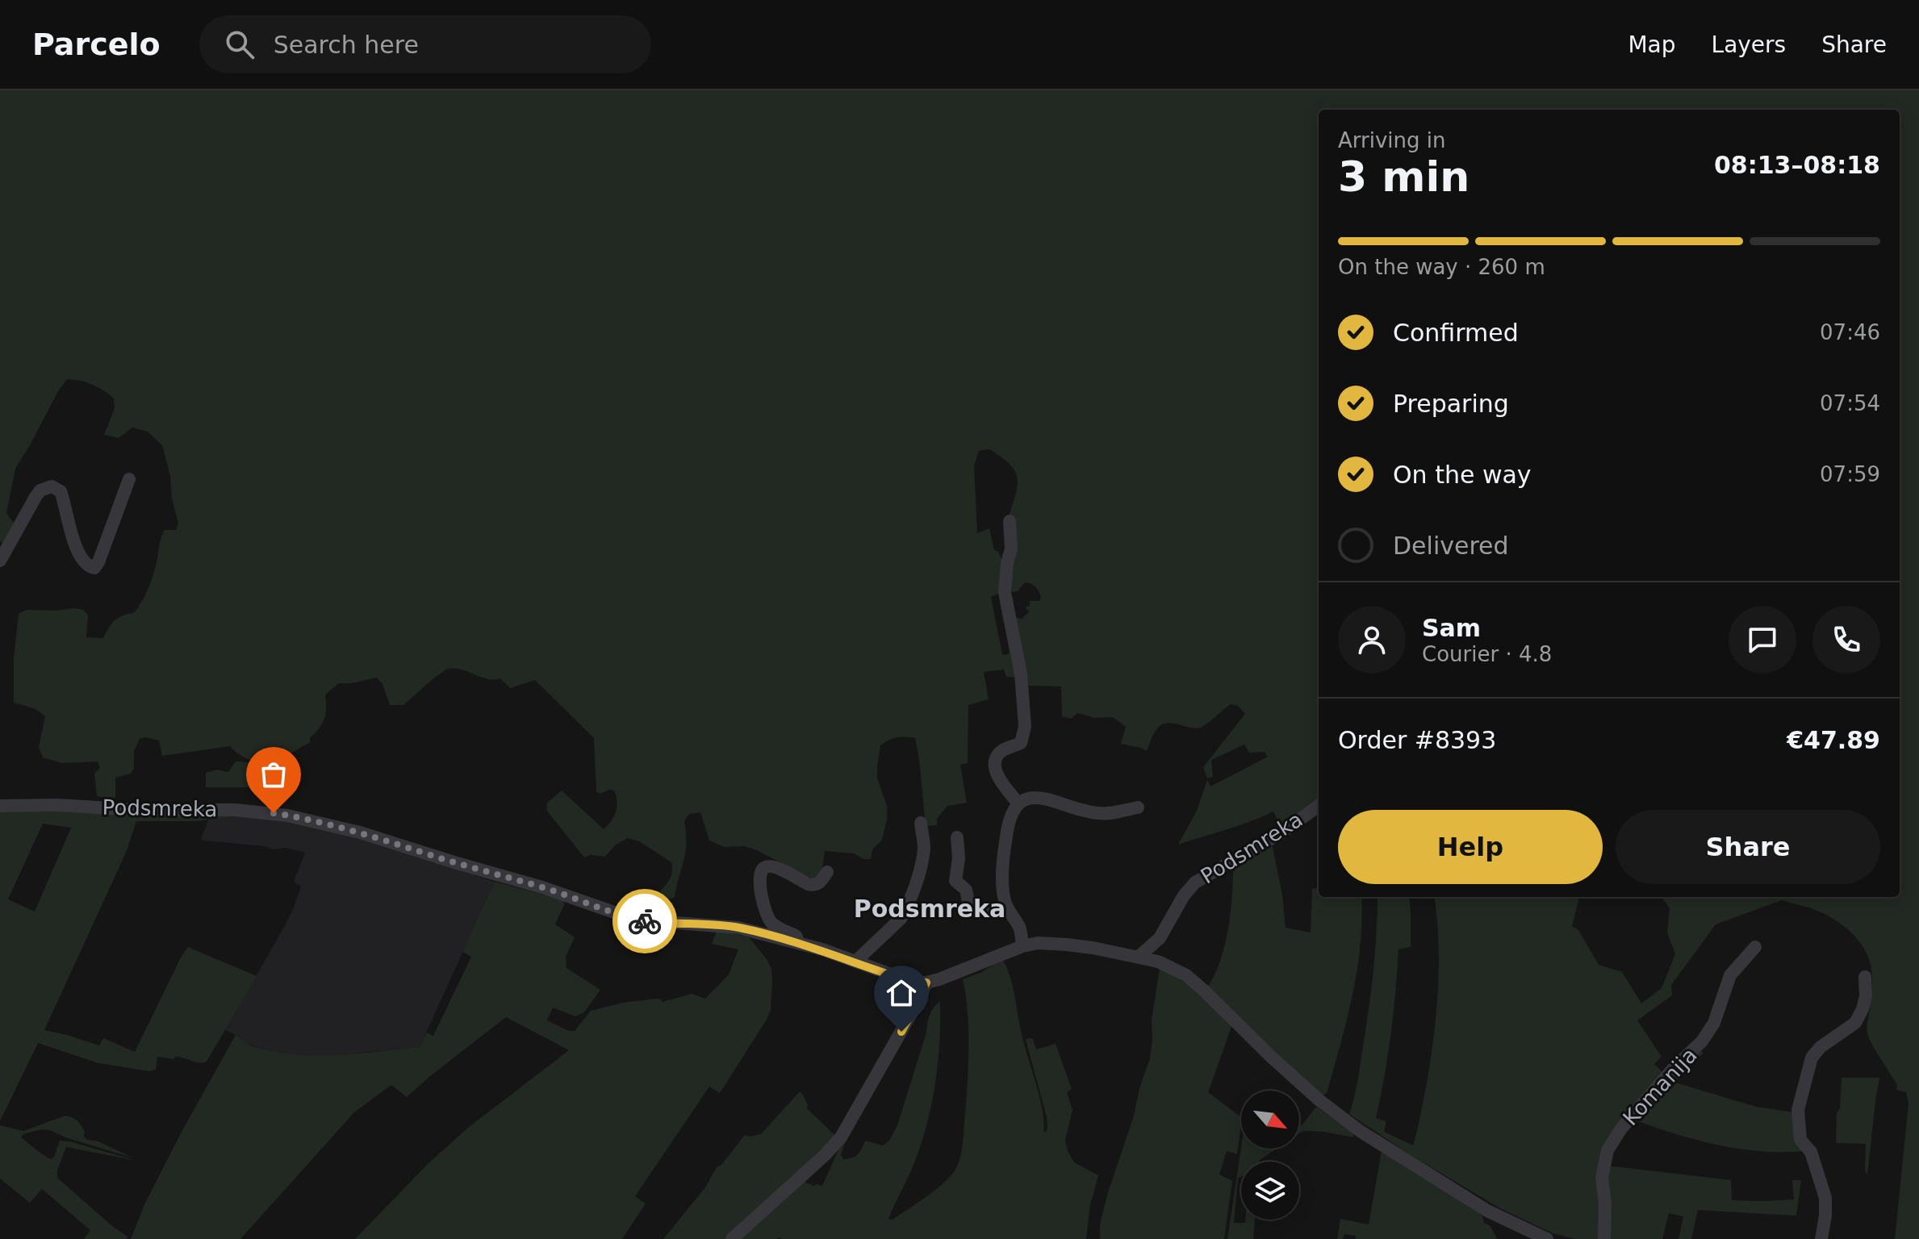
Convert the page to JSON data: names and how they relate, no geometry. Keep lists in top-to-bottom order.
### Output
{
  "streets": {
    "street": ["Podsmreka", "Komanija"]
  },
  "districts": ["Podsmreka"],
  "north": "bottom right",
  "page": {
    "header": "Parcelo",
    "search": "Search here",
    "nav": ["Map", "Layers", "Share"],
    "heading": ["3 min", "Arriving in", "08:13–08:18"],
    "panel": [
      "Sam",
      "Courier · 4.8",
      "Order #8393",
      "€47.89"
    ],
    "bar": "On the way · 260 m",
    "list": [
      ["Confirmed", "07:46"],
      ["Preparing", "07:54"],
      ["On the way", "07:59"],
      "Delivered"
    ],
    "buttons": ["Help", "Share"]
  }
}
